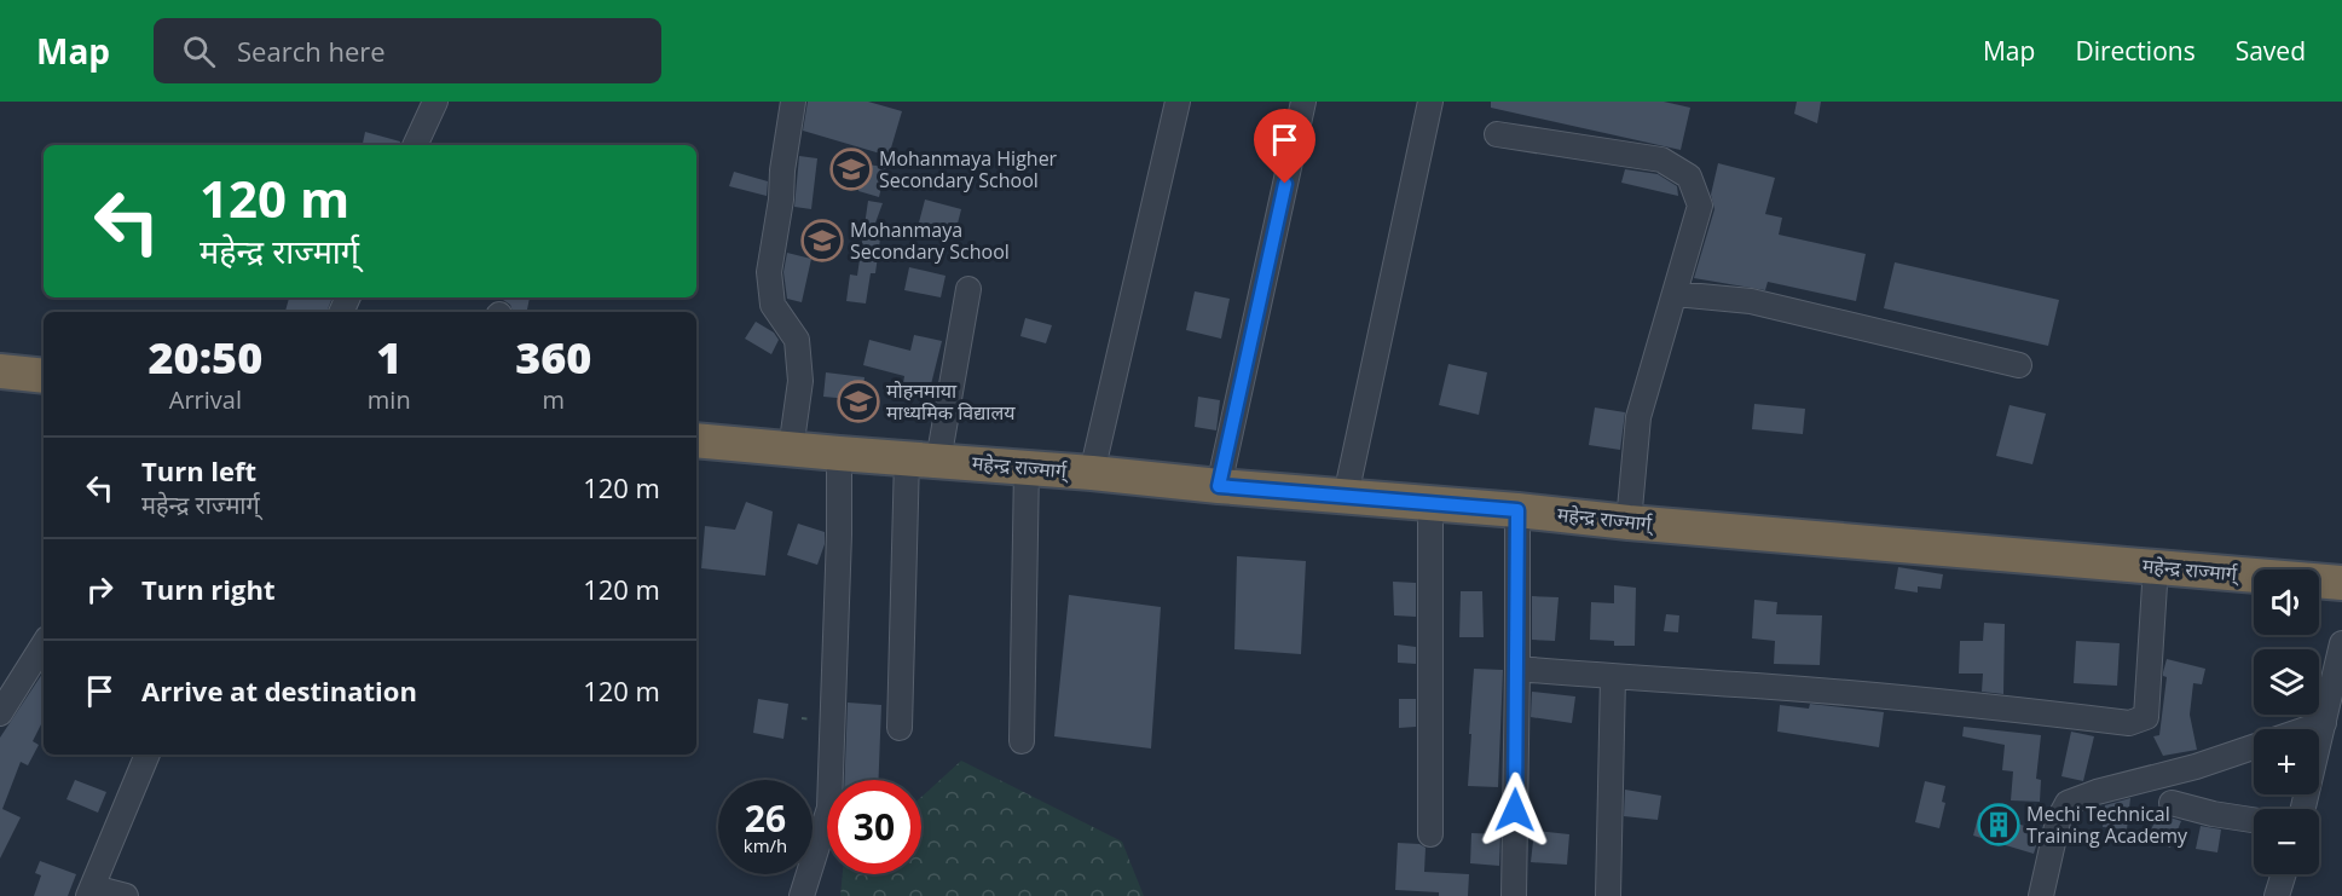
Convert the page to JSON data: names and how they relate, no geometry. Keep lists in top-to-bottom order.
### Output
{
  "streets": {
    "highway": ["महेन्द्र राज्मार्ग्"]
  },
  "places": {
    "school or university": ["Mohanmaya Higher Secondary School", "Mohanmaya Secondary School", "मोहनमाया माध्यमिक विद्यालय"],
    "building": ["Mechi Technical Training Academy"]
  },
  "page": {
    "header": "Map",
    "search": "Search here",
    "nav": ["Map", "Directions", "Saved"],
    "turn": ["120 m", "महेन्द्र राज्मार्ग्"],
    "eta": [
      "20:50",
      "Arrival",
      "1",
      "min",
      "360",
      "m"
    ],
    "list": [
      {
        "name": "Turn left",
        "note": "महेन्द्र राज्मार्ग्",
        "value": "120 m"
      },
      {
        "name": "Turn right",
        "value": "120 m"
      },
      {
        "name": "Arrive at destination",
        "value": "120 m"
      }
    ],
    "map_buttons": ["+", "−"],
    "speed": "26 km/h",
    "limit": "30"
  }
}
